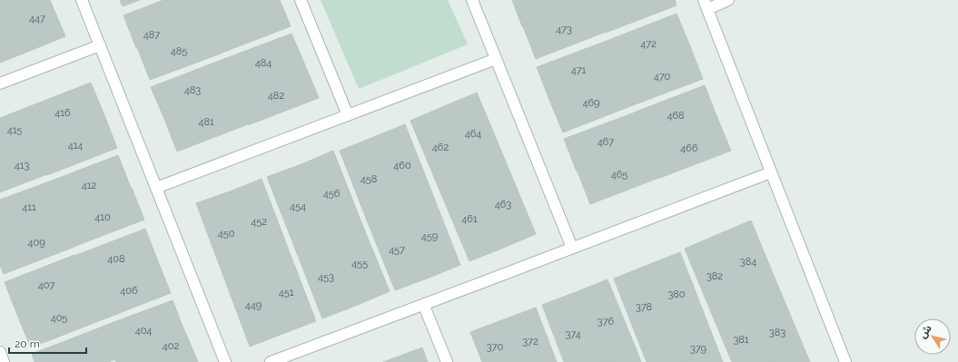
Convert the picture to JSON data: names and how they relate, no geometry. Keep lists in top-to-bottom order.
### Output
{
  "house_numbers": [
    "447",
    "473",
    "487",
    "472",
    "485",
    "484",
    "471",
    "470",
    "483",
    "482",
    "469",
    "416",
    "468",
    "481",
    "415",
    "464",
    "467",
    "414",
    "462",
    "466",
    "413",
    "460",
    "465",
    "458",
    "412",
    "456",
    "463",
    "454",
    "411",
    "410",
    "461",
    "452",
    "450",
    "459",
    "409",
    "457",
    "408",
    "384",
    "455",
    "382",
    "453",
    "407",
    "406",
    "451",
    "380",
    "449",
    "378",
    "405",
    "376",
    "404",
    "383",
    "374",
    "381",
    "372",
    "402",
    "370",
    "379"
  ],
  "scale_bar": "20 m",
  "north": "top left"
}
